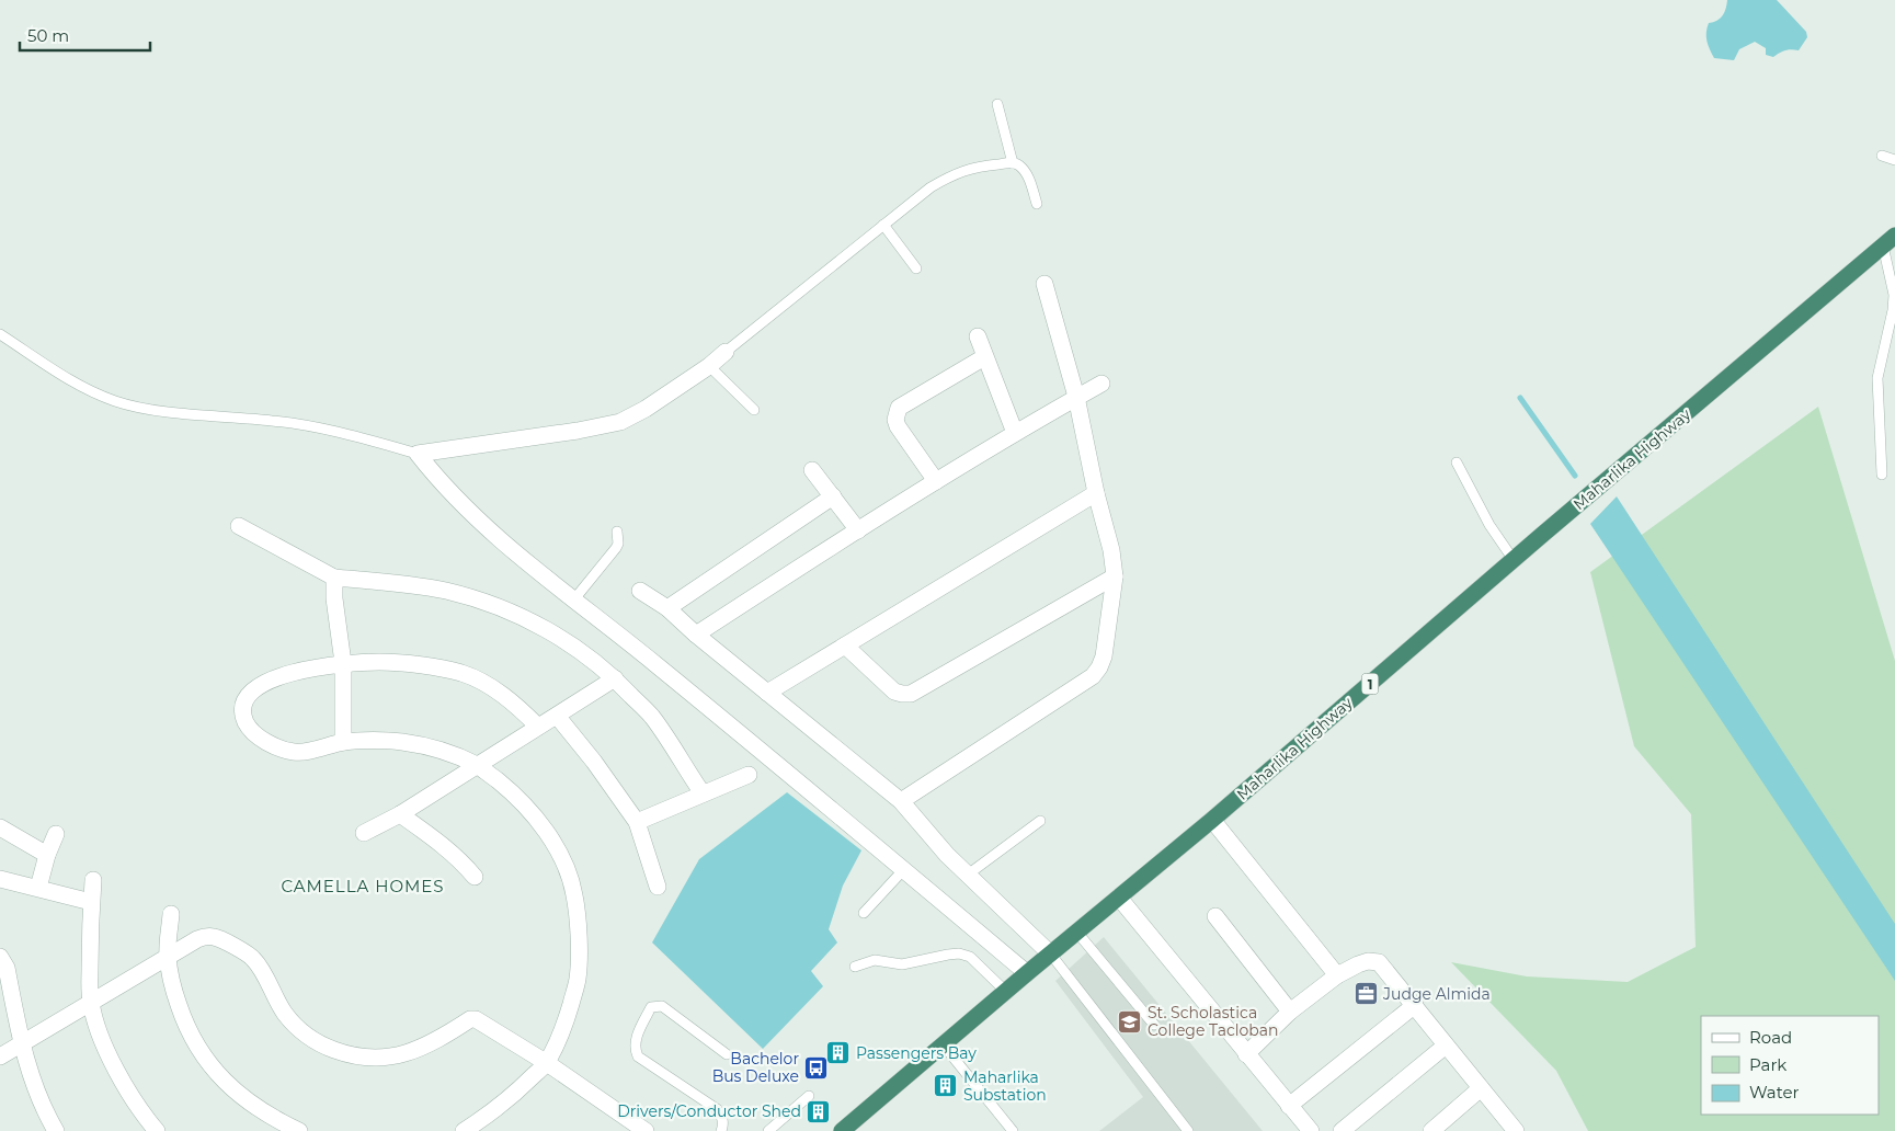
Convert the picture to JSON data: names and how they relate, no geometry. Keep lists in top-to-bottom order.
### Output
{
  "streets": {
    "highway": ["Maharlika Highway", "1"]
  },
  "districts": ["CAMELLA HOMES"],
  "places": {
    "office": ["Judge Almida"],
    "school or university": ["St. Scholastica College Tacloban"],
    "building": ["Passengers Bay", "Maharlika Substation", "Drivers/Conductor Shed"],
    "bus stop": ["Bachelor Bus Deluxe"]
  },
  "legend": ["Road", "Park", "Water"],
  "scale_bar": "50 m"
}
